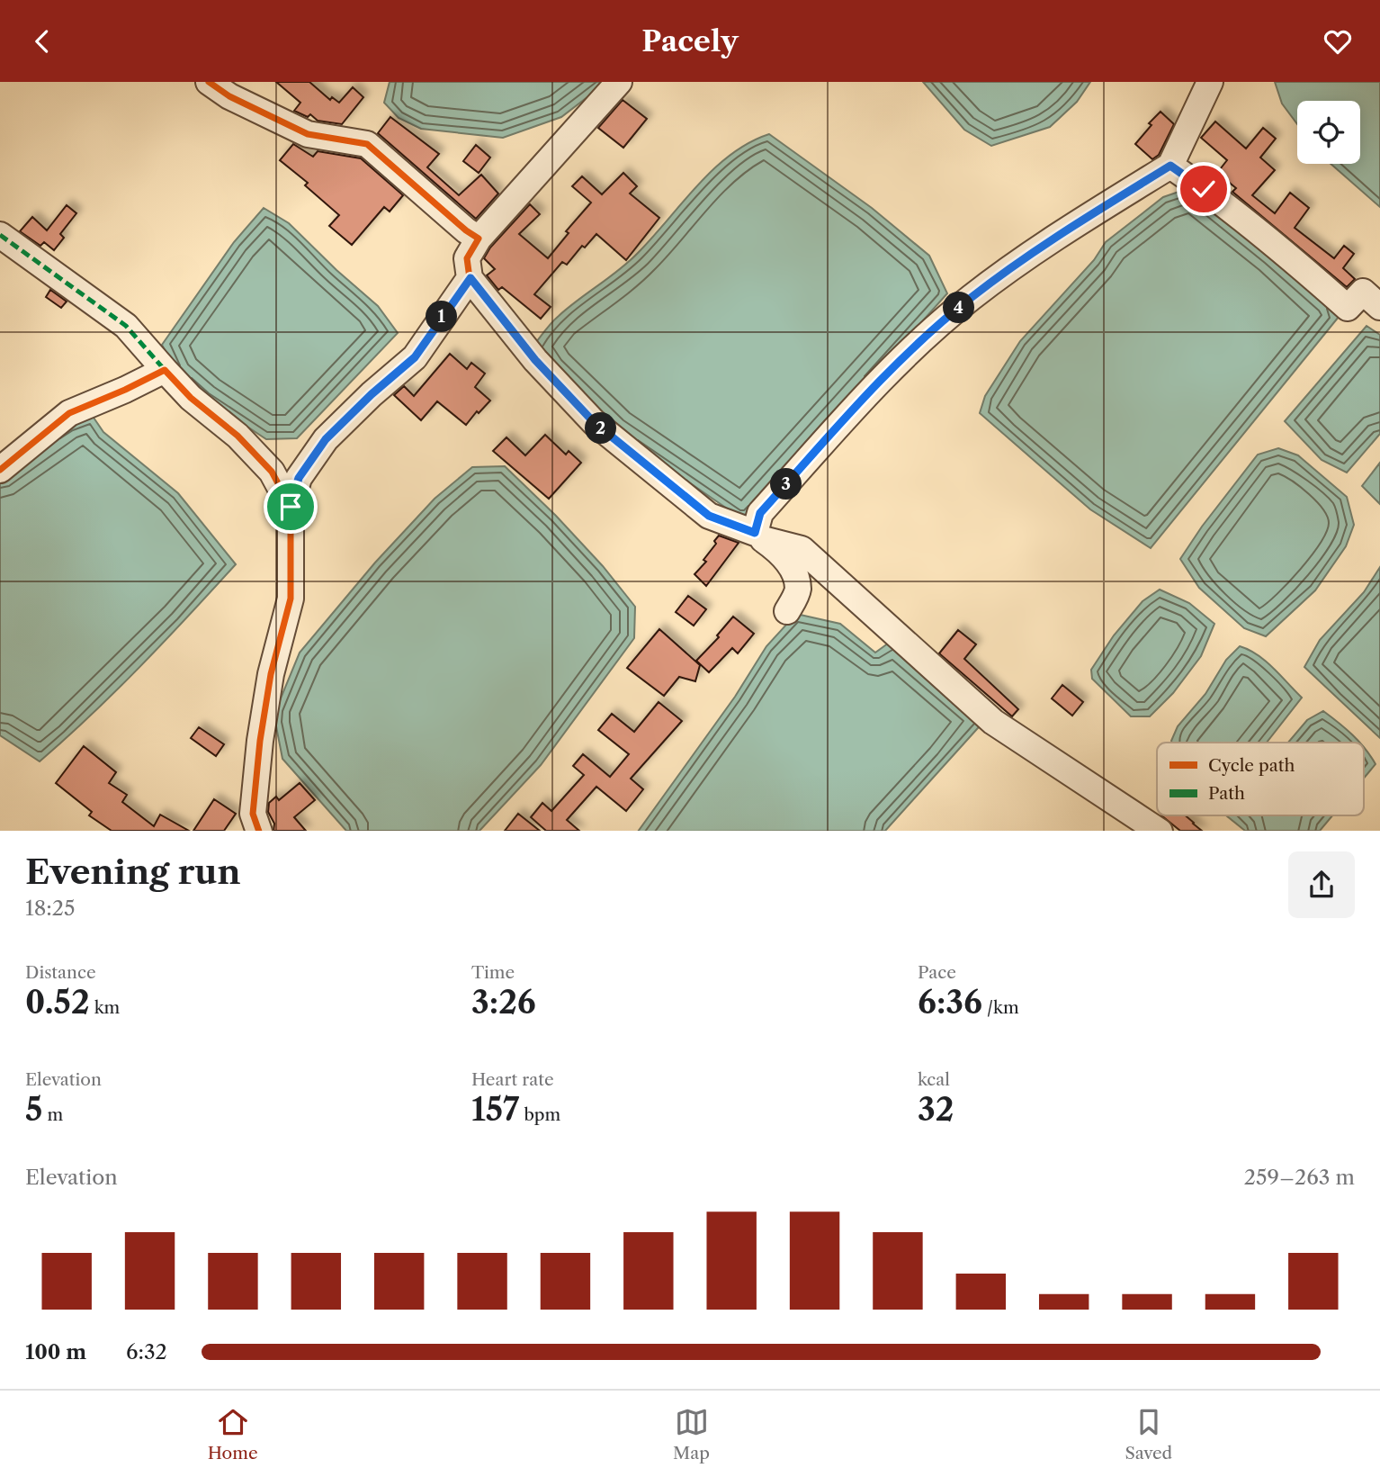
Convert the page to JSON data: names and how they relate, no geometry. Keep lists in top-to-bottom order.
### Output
{
  "legend": ["Cycle path", "Path"],
  "page": {
    "header": "Pacely",
    "pins": [
      "4",
      "1",
      "2",
      "3"
    ],
    "heading": ["Evening run", "18:25"],
    "stats": [
      ["Distance", "0.52 km"],
      ["Time", "3:26"],
      ["Pace", "6:36 /km"],
      ["Elevation", "5 m"],
      ["Heart rate", "157 bpm"],
      ["kcal", "32"]
    ],
    "chart": ["Elevation", "259–263 m"],
    "list": [
      {
        "name": "100 m",
        "note": "6:32"
      }
    ],
    "tabs": ["Home", "Map", "Saved"]
  }
}
